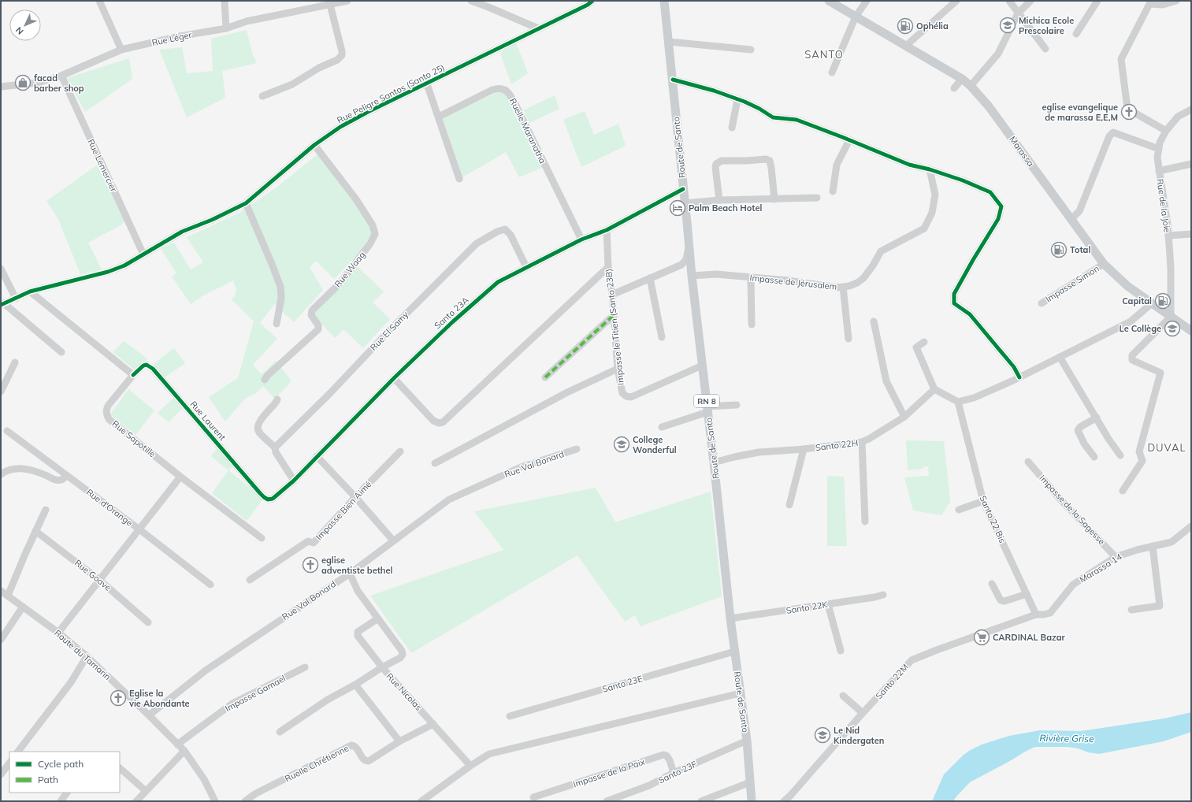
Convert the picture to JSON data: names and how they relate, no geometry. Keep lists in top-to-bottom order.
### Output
{
  "streets": {
    "main road": ["Route de Santo", "Marassa", "RN 8"],
    "street": [
      "Rue Léger",
      "Rue Peligre Santos (Santo 25)",
      "Ruelle Maranatha",
      "Rue Lemercier",
      "Rue de la Joie",
      "Rue Waag",
      "Impasse de Jérusalem",
      "Impasse Simon",
      "Santo 23A",
      "Impasse le Titien (Santo 23B)",
      "Rue El Samy",
      "Rue Laurent",
      "Rue Sapotille",
      "Santo 22H",
      "Rue Val Bonard",
      "Rue d'Orange",
      "Impasse de la Sagesse",
      "Impasse Bien Aimé",
      "Santo 22 Bis",
      "Marassa 14",
      "Rue Goave",
      "Santo 22K",
      "Route du Tamarin",
      "Santo 22M",
      "Santo 23E",
      "Rue Nicolas",
      "Impasse Gamael",
      "Ruelle Chrétienne",
      "Santo 23F",
      "Impasse de la Paix"
    ]
  },
  "crossings": [
    ["Rue Léger", "Rue Lemercier"],
    ["Rue Peligre Santos (Santo 25)", "Rue Lemercier"],
    ["Rue Peligre Santos (Santo 25)", "Rue Waag"],
    ["Ruelle Maranatha", "Santo 23A"],
    ["Route de Santo", "Impasse de Jérusalem"],
    ["Route de Santo", "Santo 23A"],
    ["Route de Santo", "Impasse le Titien (Santo 23B)"],
    ["Route de Santo", "Santo 22H"],
    ["Route de Santo", "Santo 22K"],
    ["Route de Santo", "Santo 23E"],
    ["Route de Santo", "Santo 23F"],
    ["Marassa", "Rue de la Joie"],
    ["Marassa", "Impasse Simon"],
    ["Santo 23A", "Impasse le Titien (Santo 23B)"],
    ["Santo 23A", "Rue El Samy"],
    ["Santo 23A", "Rue Laurent"],
    ["Rue Laurent", "Rue Sapotille"],
    ["Rue Val Bonard", "Route du Tamarin"],
    ["Rue Val Bonard", "Rue Nicolas"],
    ["Impasse de la Sagesse", "Marassa 14"],
    ["Santo 22 Bis", "Marassa 14"],
    ["Santo 22 Bis", "Santo 22M"],
    ["Marassa 14", "Santo 22M"],
    ["Route du Tamarin", "Impasse Gamael"],
    ["Rue Nicolas", "Ruelle Chrétienne"],
    ["Santo 23F", "Impasse de la Paix"]
  ],
  "districts": ["SANTO", "DUVAL"],
  "water": ["Rivière Grise"],
  "places": {
    "school or university": [
      "Michica Ecole Prescolaire",
      "Le Collège",
      "College Wonderful",
      "Le Nid Kindergaten"
    ],
    "fuel station": ["Ophélia", "Total", "Capital"],
    "shop": ["facad barber shop"],
    "church": ["eglise evangelique de marassa E,E,M", "eglise adventiste bethel", "Eglise la vie Abondante"],
    "hotel": ["Palm Beach Hotel"],
    "supermarket": ["CARDINAL Bazar"]
  },
  "legend": ["Cycle path", "Path"],
  "north": "bottom left"
}
